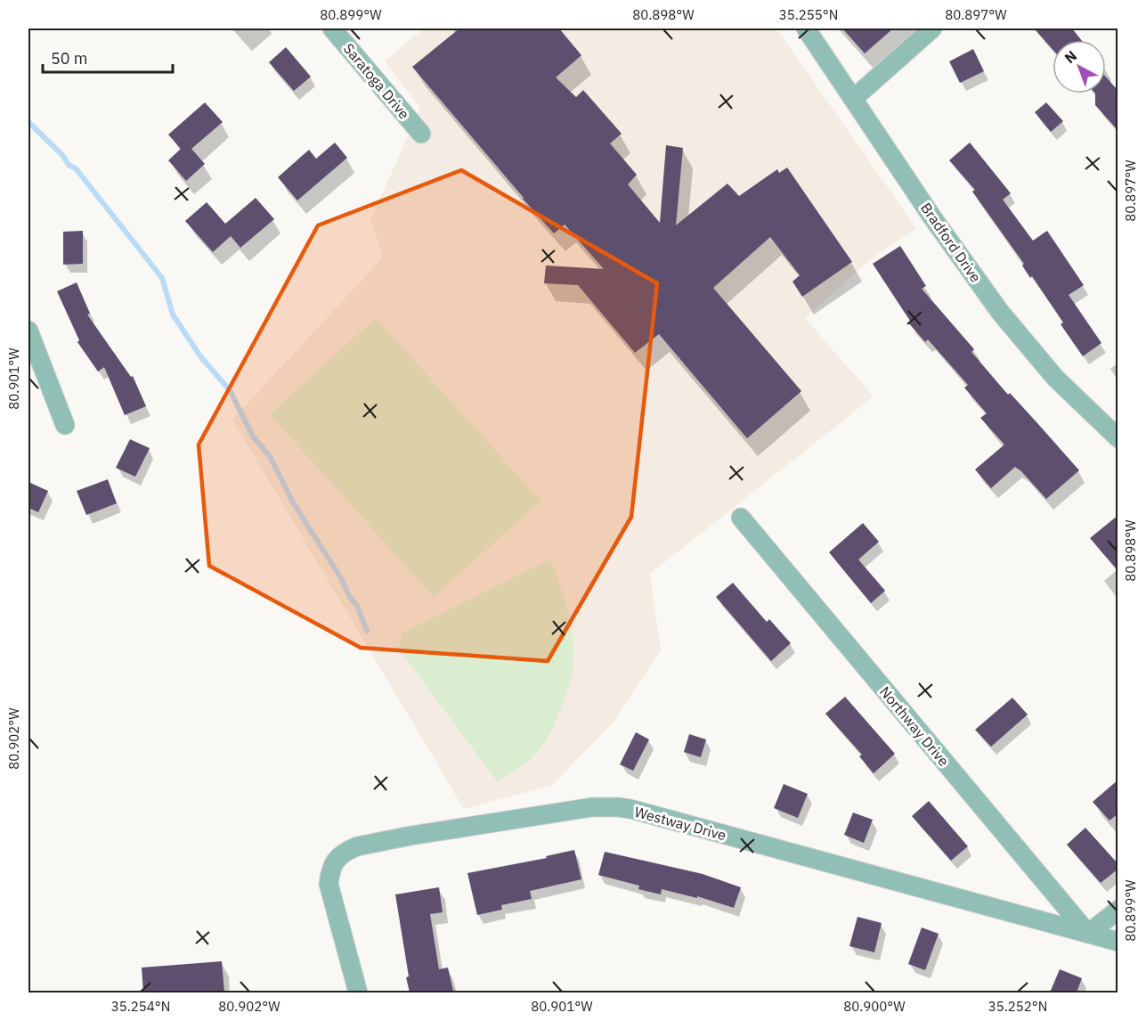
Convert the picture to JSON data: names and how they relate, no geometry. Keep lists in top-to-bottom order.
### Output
{
  "streets": {
    "street": [
      "Saratoga Drive",
      "Bradford Drive",
      "Northway Drive",
      "Westway Drive"
    ]
  },
  "crossings": [
    ["Northway Drive", "Westway Drive"]
  ],
  "scale_bar": "50 m",
  "north": "top left",
  "coordinates": [
    "80.899°W",
    "80.898°W",
    "35.255°N",
    "80.897°W",
    "80.901°W",
    "80.902°W",
    "35.254°N",
    "80.900°W",
    "35.252°N"
  ]
}
